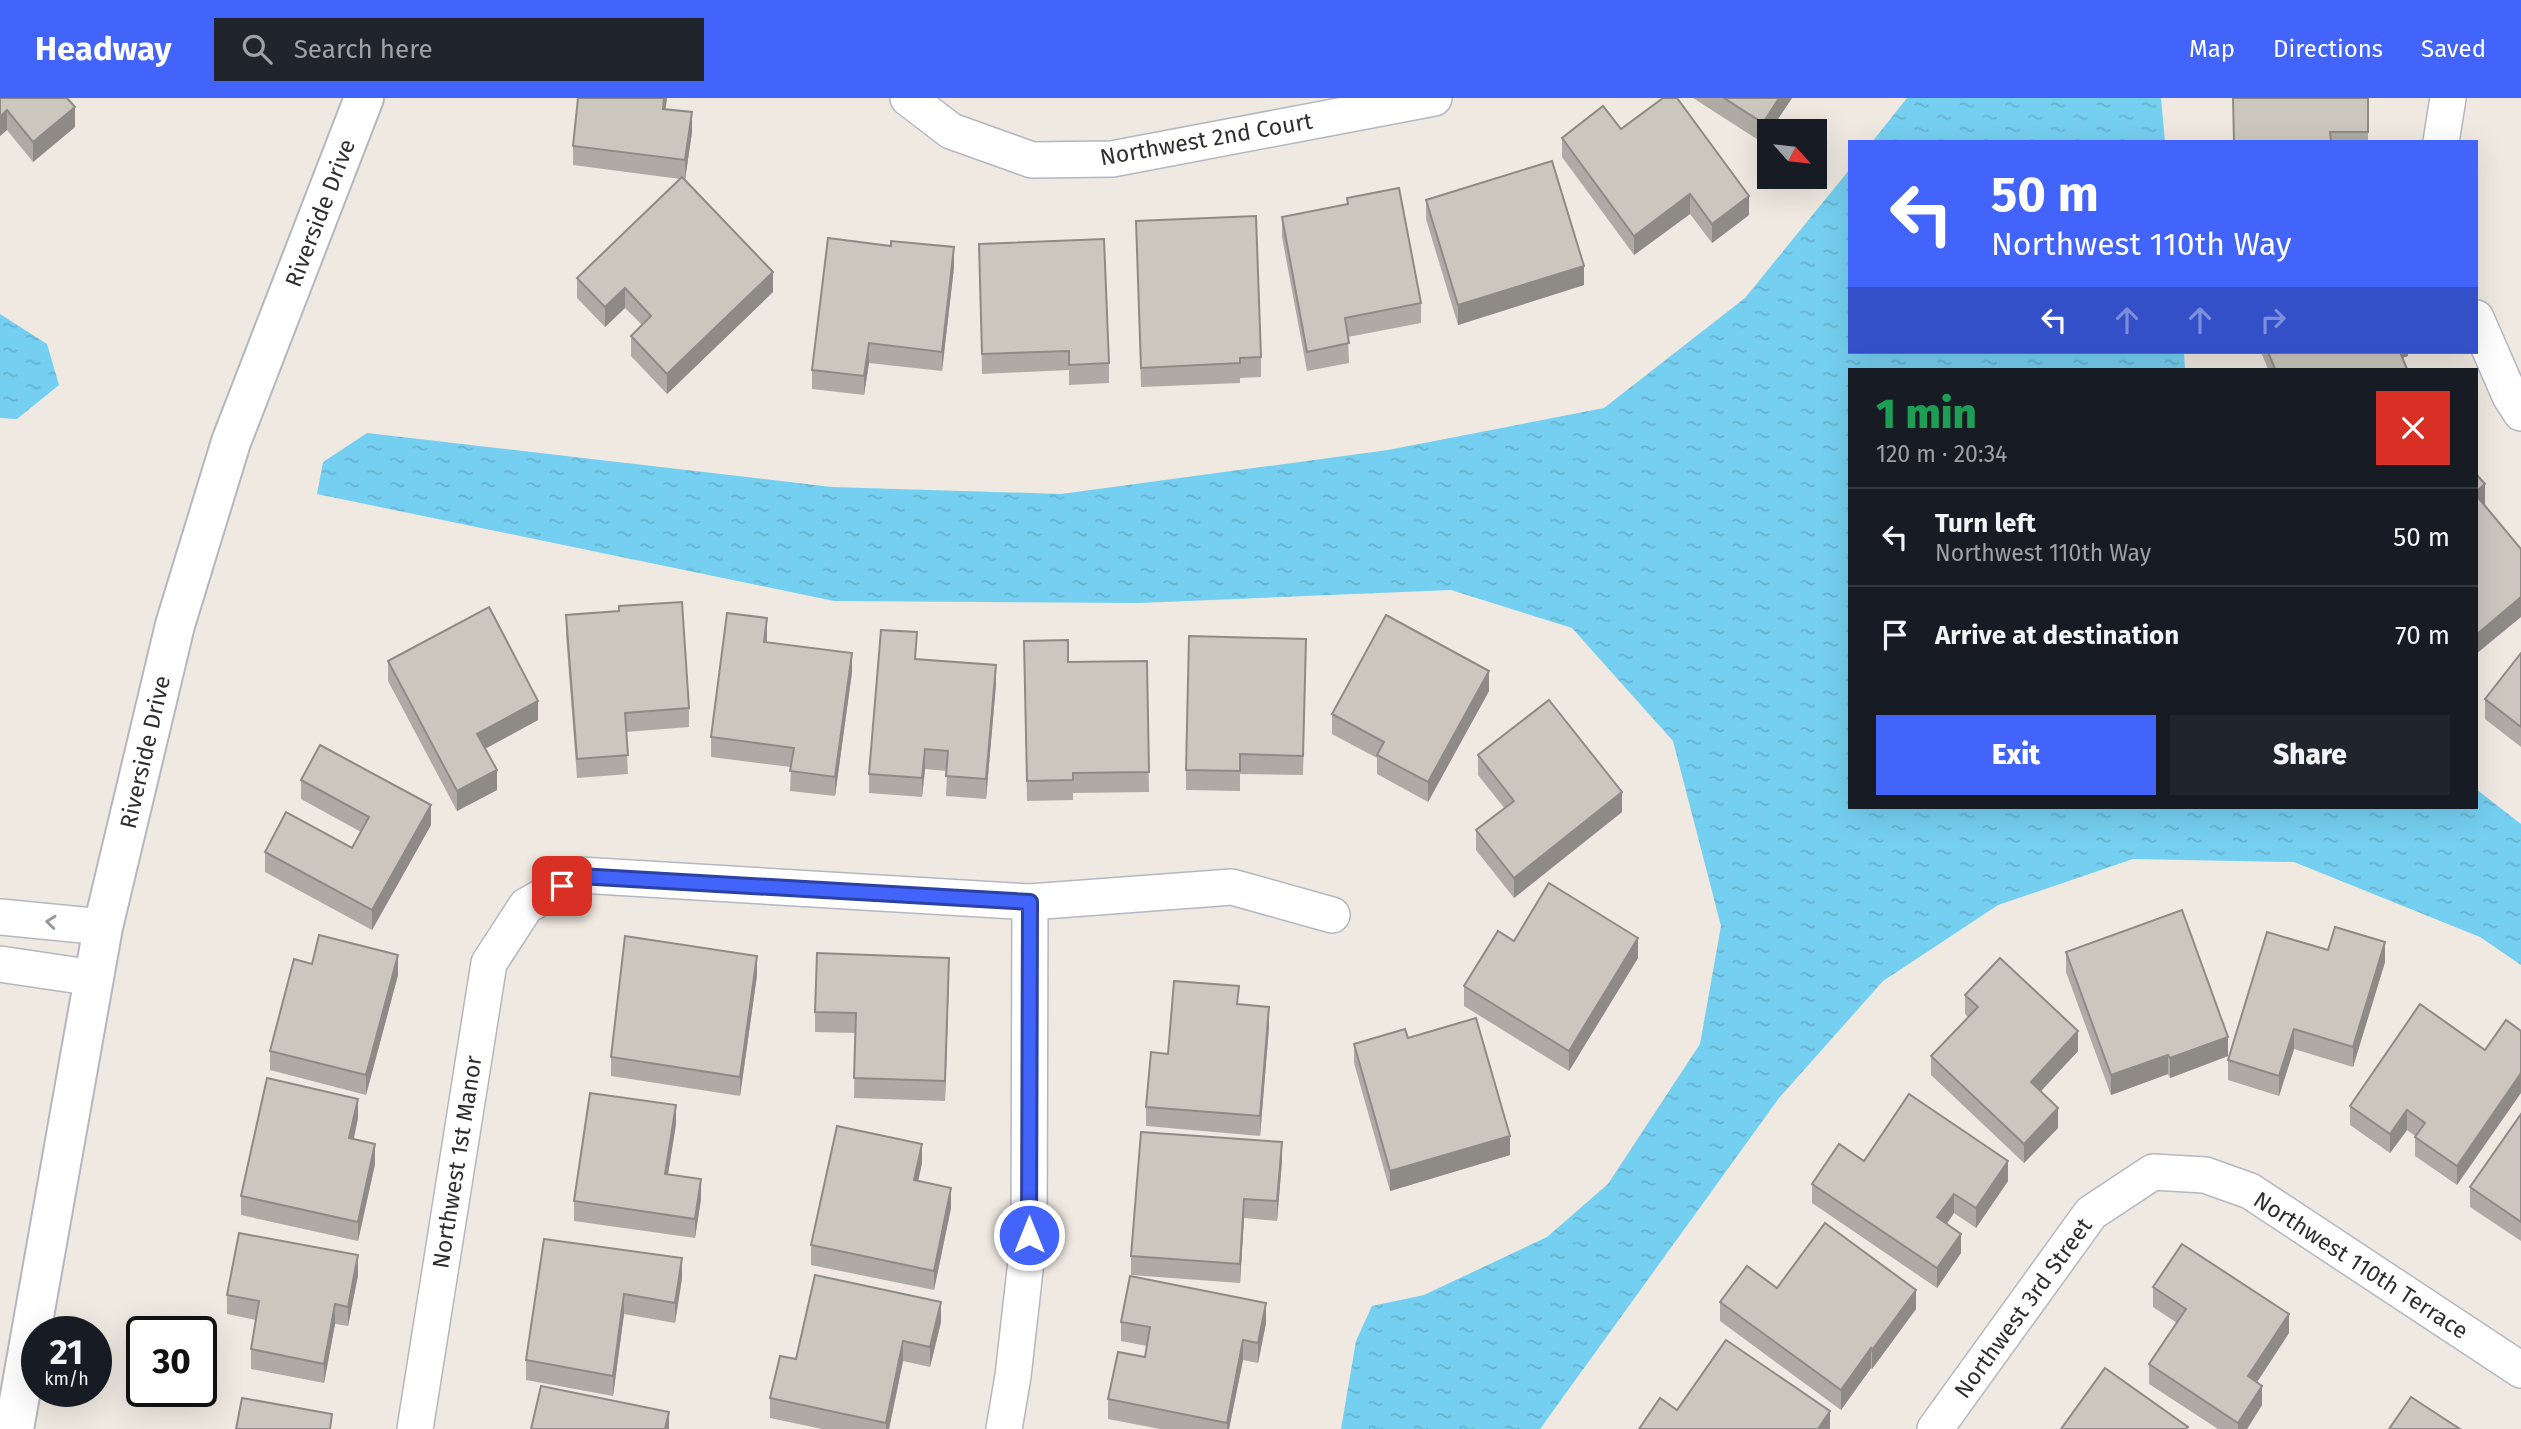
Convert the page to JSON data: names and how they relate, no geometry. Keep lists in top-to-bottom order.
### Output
{
  "streets": {
    "street": [
      "Northwest 2nd Court",
      "Riverside Drive",
      "Northwest 1st Manor",
      "Northwest 110th Terrace",
      "Northwest 3rd Street"
    ]
  },
  "crossings": [
    ["Northwest 110th Terrace", "Northwest 3rd Street"]
  ],
  "north": "bottom right",
  "page": {
    "header": "Headway",
    "search": "Search here",
    "nav": ["Map", "Directions", "Saved"],
    "turn": ["50 m", "Northwest 110th Way"],
    "heading": ["1 min", "120 m · 20:34"],
    "list": [
      {
        "name": "Turn left",
        "note": "Northwest 110th Way",
        "value": "50 m"
      },
      {
        "name": "Arrive at destination",
        "value": "70 m"
      }
    ],
    "buttons": ["Exit", "Share"],
    "speed": "21 km/h",
    "limit": "30"
  }
}
